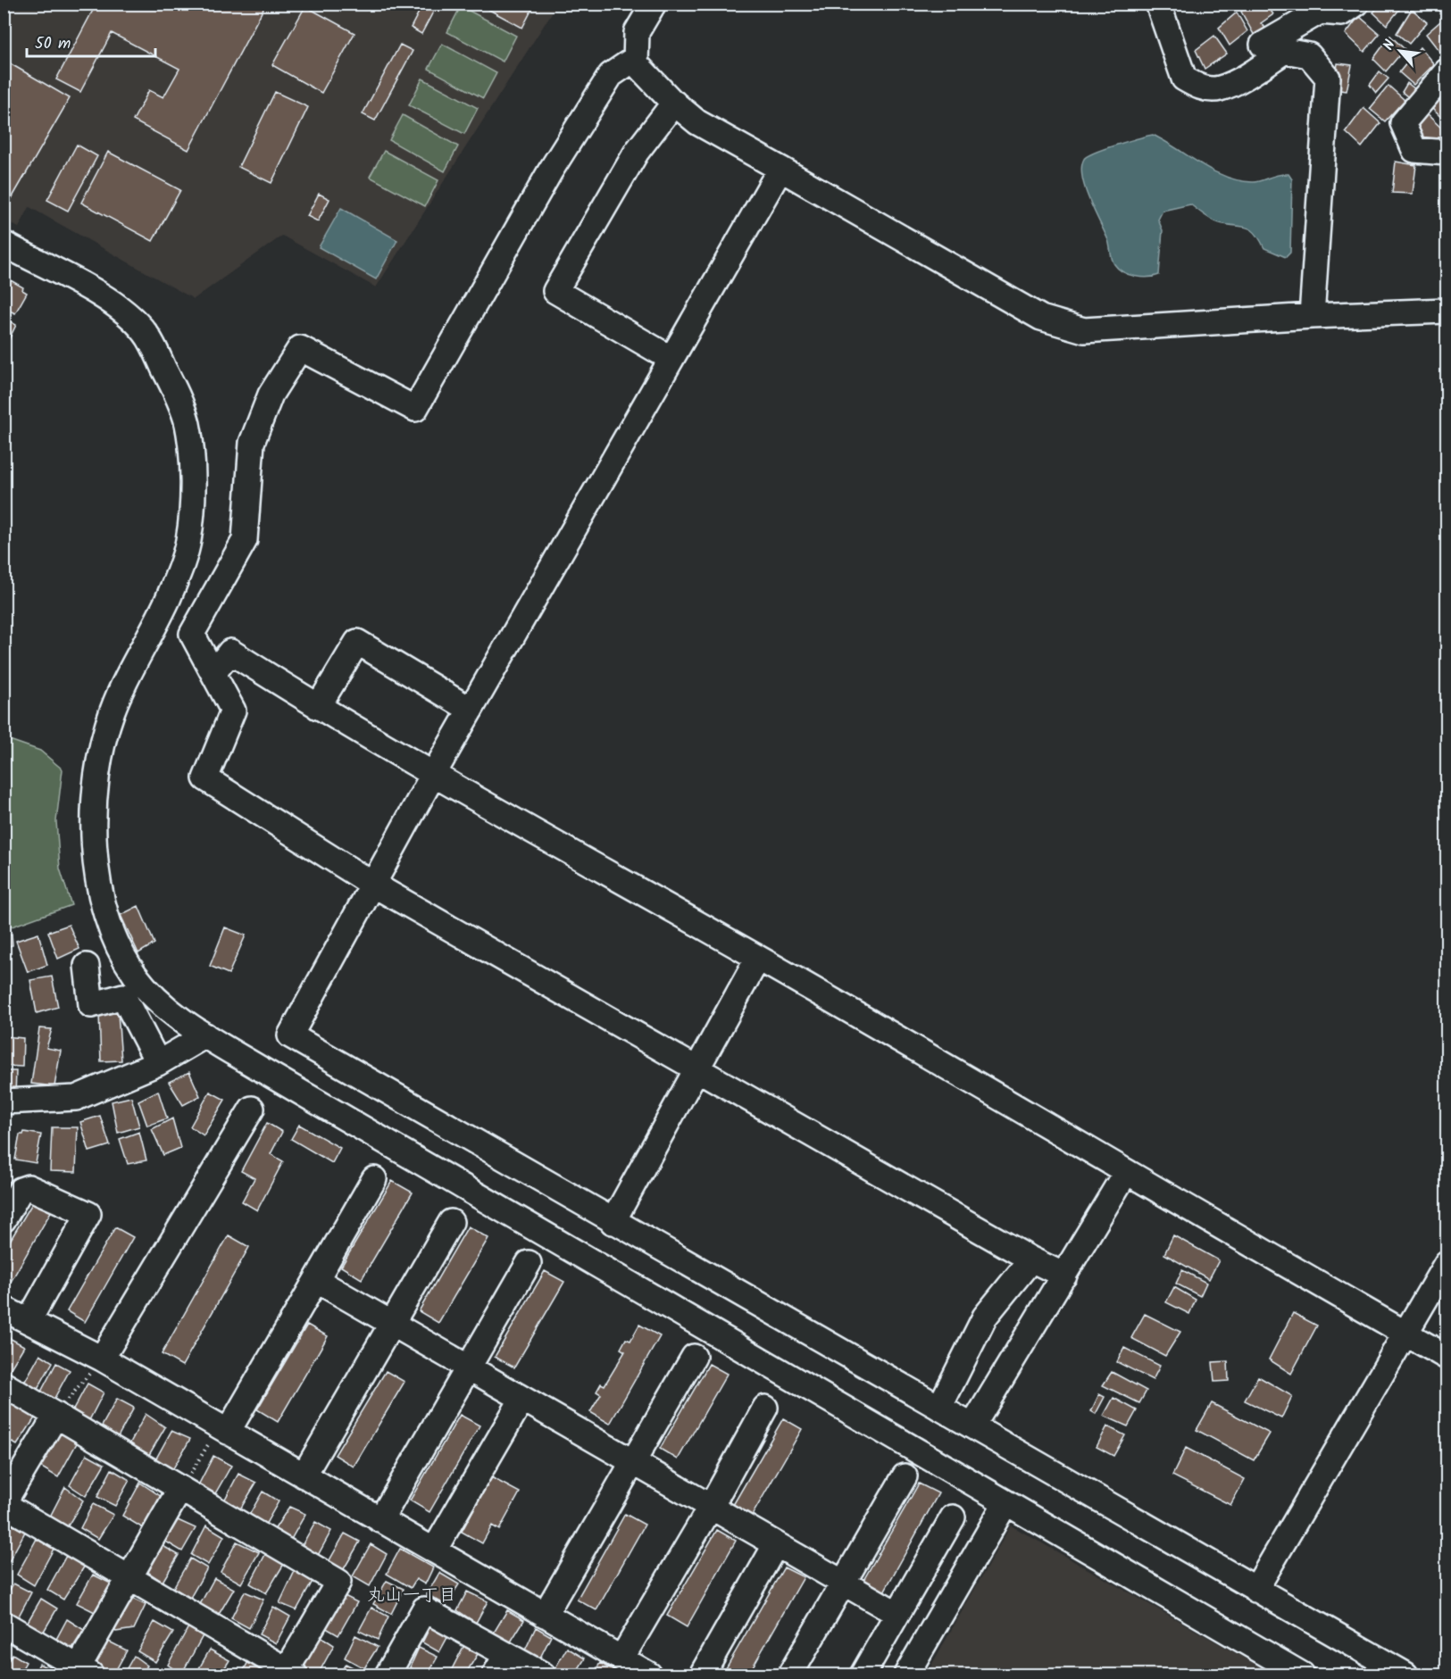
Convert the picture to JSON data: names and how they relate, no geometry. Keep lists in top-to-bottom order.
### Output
{
  "districts": ["丸山一丁目"],
  "scale_bar": "50 m",
  "north": "top left"
}
